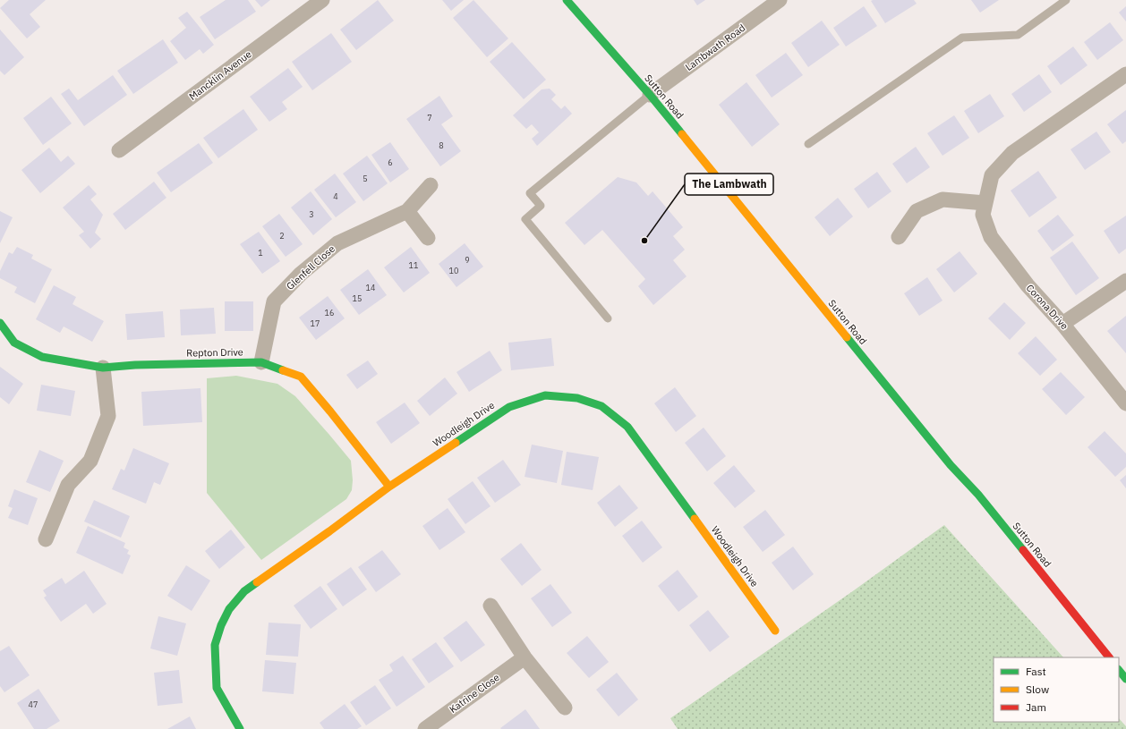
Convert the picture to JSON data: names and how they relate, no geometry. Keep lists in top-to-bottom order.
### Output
{
  "streets": {
    "street": [
      "Lambwath Road",
      "Mancklin Avenue",
      "Sutton Road",
      "Glenfell Close",
      "Corona Drive",
      "Repton Drive",
      "Woodleigh Drive",
      "Katrine Close"
    ]
  },
  "crossings": [
    ["Lambwath Road", "Sutton Road"],
    ["Glenfell Close", "Repton Drive"],
    ["Repton Drive", "Woodleigh Drive"]
  ],
  "places": ["The Lambwath"],
  "house_numbers": [
    "7",
    "8",
    "6",
    "5",
    "4",
    "3",
    "2",
    "1",
    "9",
    "11",
    "10",
    "14",
    "15",
    "16",
    "17",
    "47"
  ],
  "legend": ["Fast", "Slow", "Jam"]
}
